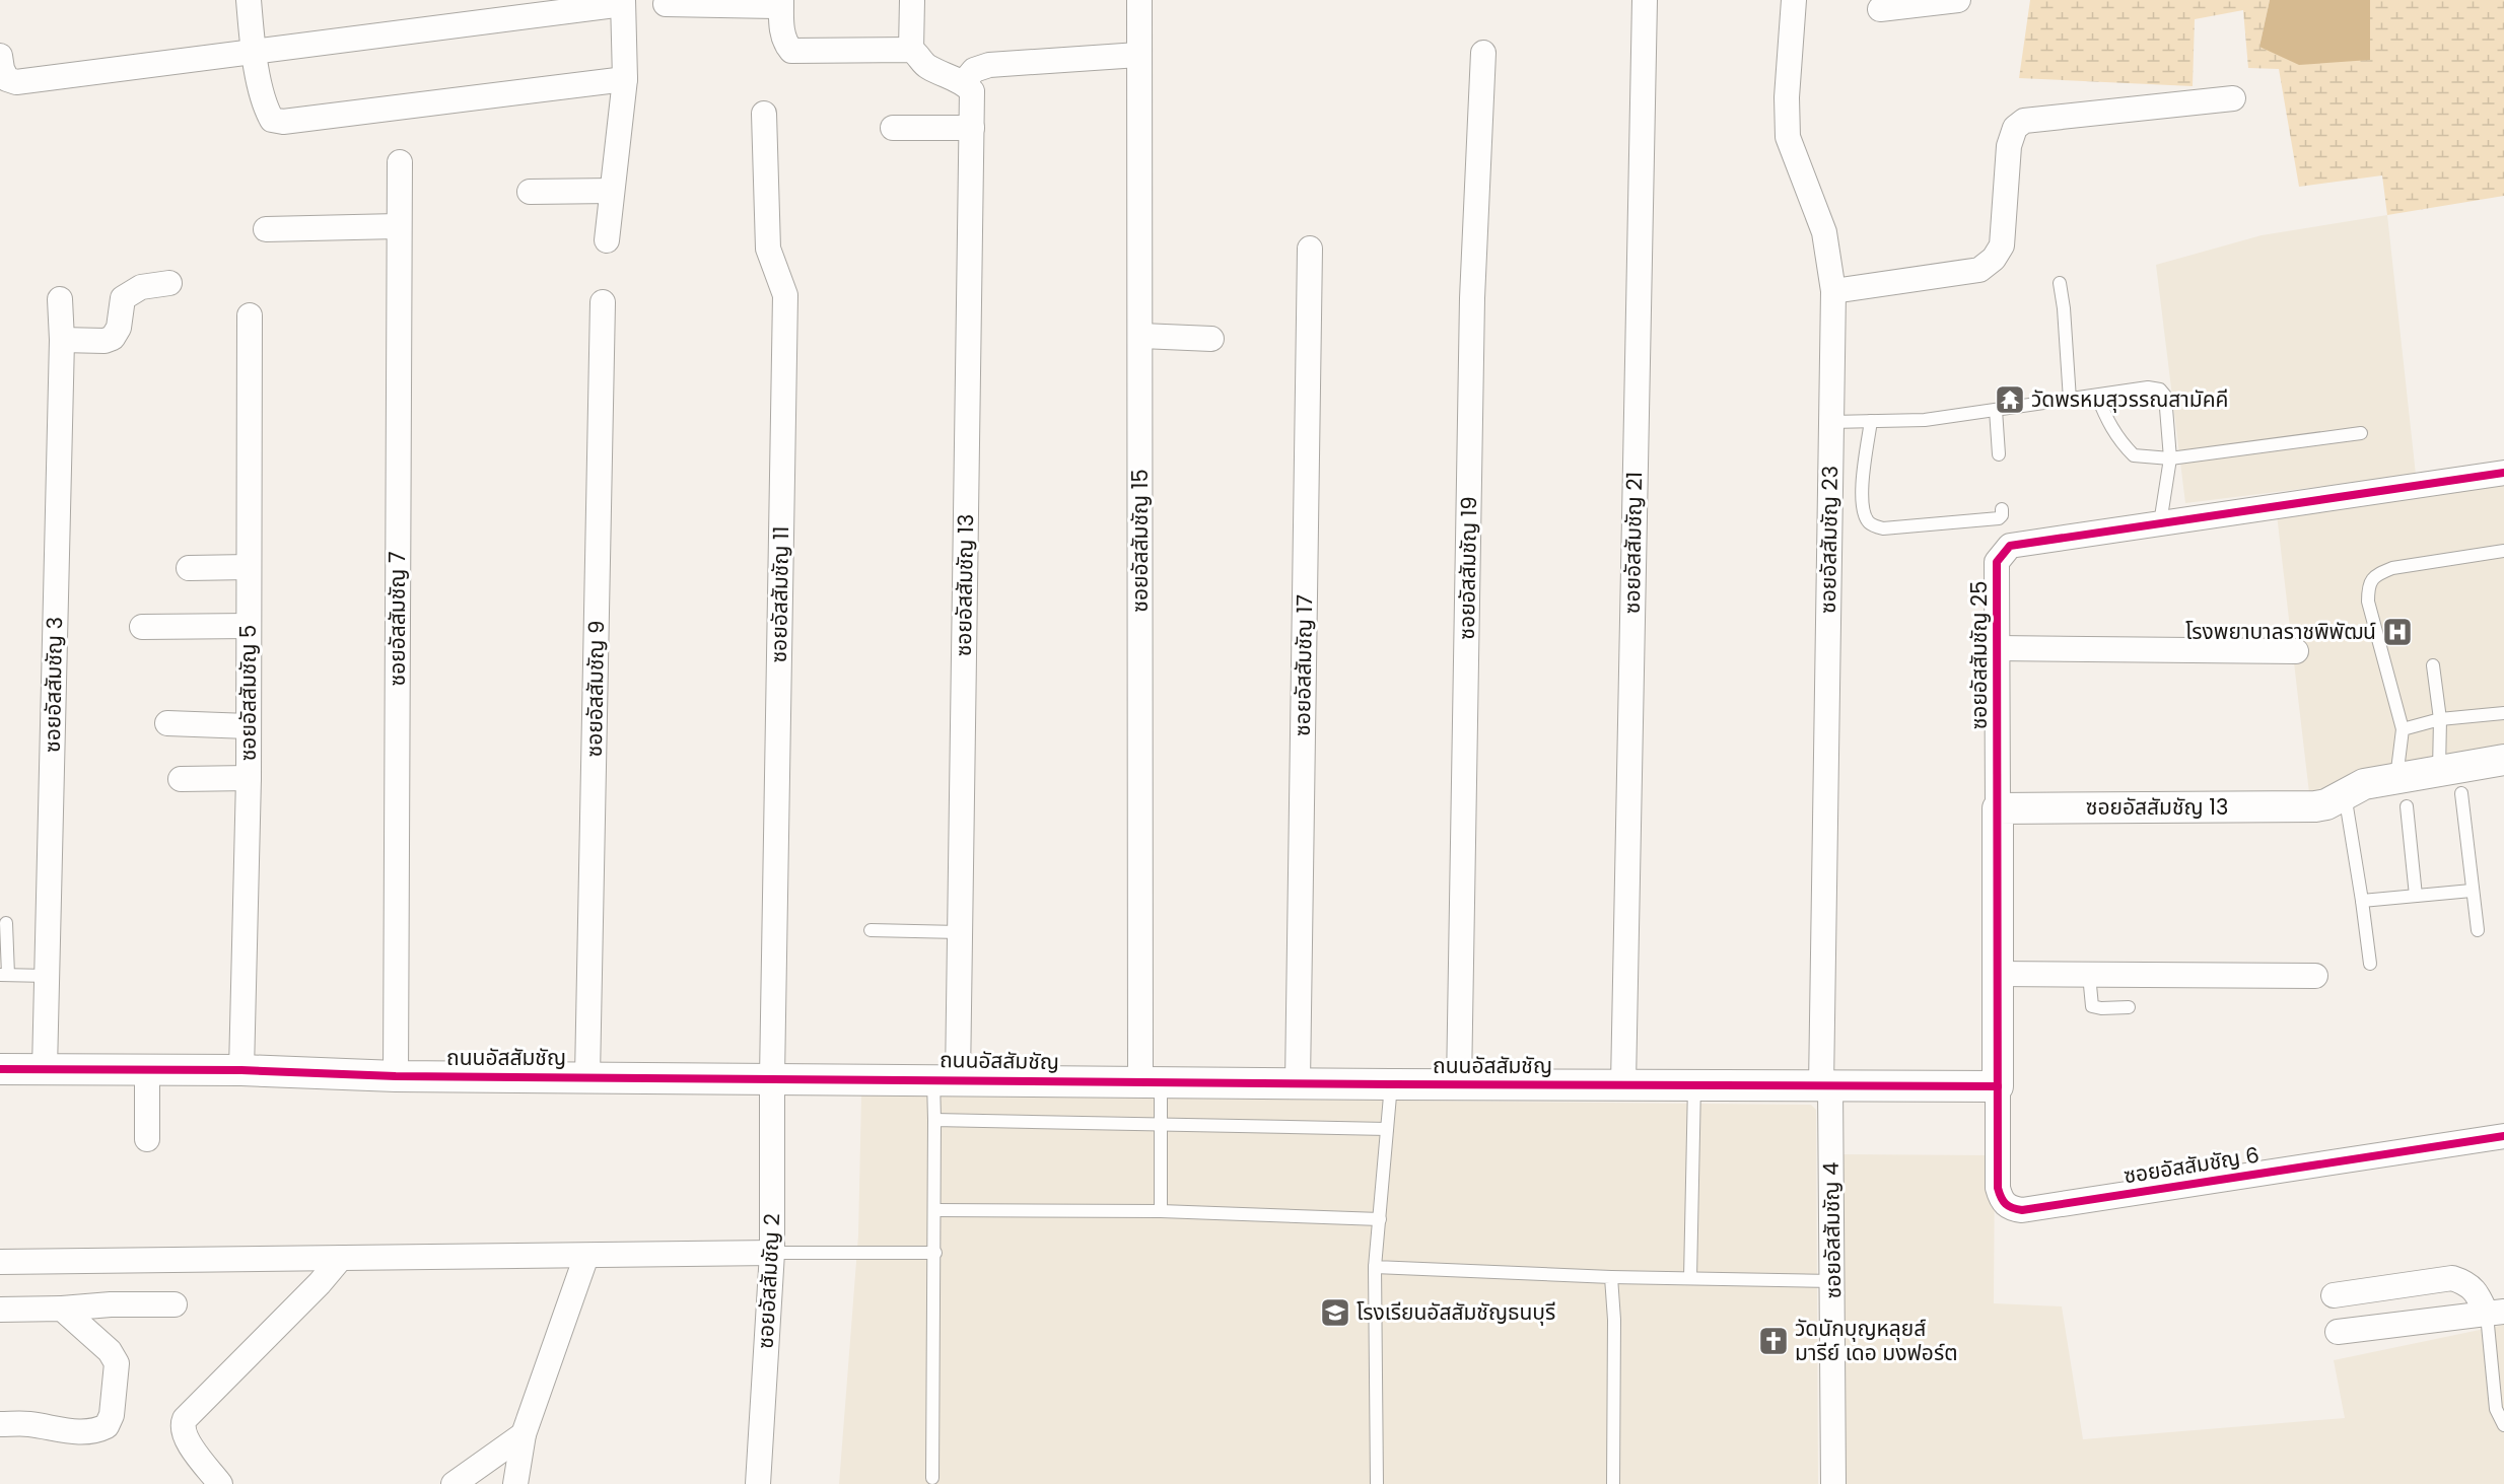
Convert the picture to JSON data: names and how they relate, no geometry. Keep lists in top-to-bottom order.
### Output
{
  "streets": {
    "street": [
      "ซอยอัสสัมชัญ 23",
      "ซอยอัสสัมชัญ 15",
      "ซอยอัสสัมชัญ 21",
      "ซอยอัสสัมชัญ 19",
      "ซอยอัสสัมชัญ 13",
      "ซอยอัสสัมชัญ 11",
      "ซอยอัสสัมชัญ 7",
      "ซอยอัสสัมชัญ 25",
      "ซอยอัสสัมชัญ 17",
      "ซอยอัสสัมชัญ 3",
      "ซอยอัสสัมชัญ 9",
      "ซอยอัสสัมชัญ 5",
      "ถนนอัสสัมชัญ",
      "ซอยอัสสัมชัญ 6",
      "ซอยอัสสัมชัญ 4",
      "ซอยอัสสัมชัญ 2"
    ]
  },
  "crossings": [
    ["ซอยอัสสัมชัญ 23", "ถนนอัสสัมชัญ"],
    ["ซอยอัสสัมชัญ 23", "ซอยอัสสัมชัญ 4"],
    ["ซอยอัสสัมชัญ 15", "ถนนอัสสัมชัญ"],
    ["ซอยอัสสัมชัญ 21", "ถนนอัสสัมชัญ"],
    ["ซอยอัสสัมชัญ 19", "ถนนอัสสัมชัญ"],
    ["ซอยอัสสัมชัญ 13", "ซอยอัสสัมชัญ 25"],
    ["ซอยอัสสัมชัญ 13", "ถนนอัสสัมชัญ"],
    ["ซอยอัสสัมชัญ 11", "ถนนอัสสัมชัญ"],
    ["ซอยอัสสัมชัญ 11", "ซอยอัสสัมชัญ 2"],
    ["ซอยอัสสัมชัญ 7", "ถนนอัสสัมชัญ"],
    ["ซอยอัสสัมชัญ 25", "ถนนอัสสัมชัญ"],
    ["ซอยอัสสัมชัญ 25", "ซอยอัสสัมชัญ 6"],
    ["ซอยอัสสัมชัญ 17", "ถนนอัสสัมชัญ"],
    ["ซอยอัสสัมชัญ 3", "ถนนอัสสัมชัญ"],
    ["ซอยอัสสัมชัญ 9", "ถนนอัสสัมชัญ"],
    ["ซอยอัสสัมชัญ 5", "ถนนอัสสัมชัญ"],
    ["ถนนอัสสัมชัญ", "ซอยอัสสัมชัญ 6"],
    ["ถนนอัสสัมชัญ", "ซอยอัสสัมชัญ 4"],
    ["ถนนอัสสัมชัญ", "ซอยอัสสัมชัญ 2"]
  ],
  "places": {
    "temple": ["วัดพรหมสุวรรณสามัคคี"],
    "hospital": ["โรงพยาบาลราชพิพัฒน์"],
    "school or university": ["โรงเรียนอัสสัมชัญธนบุรี"],
    "church": ["วัดนักบุญหลุยส์ มารีย์ เดอ มงฟอร์ต"]
  }
}
